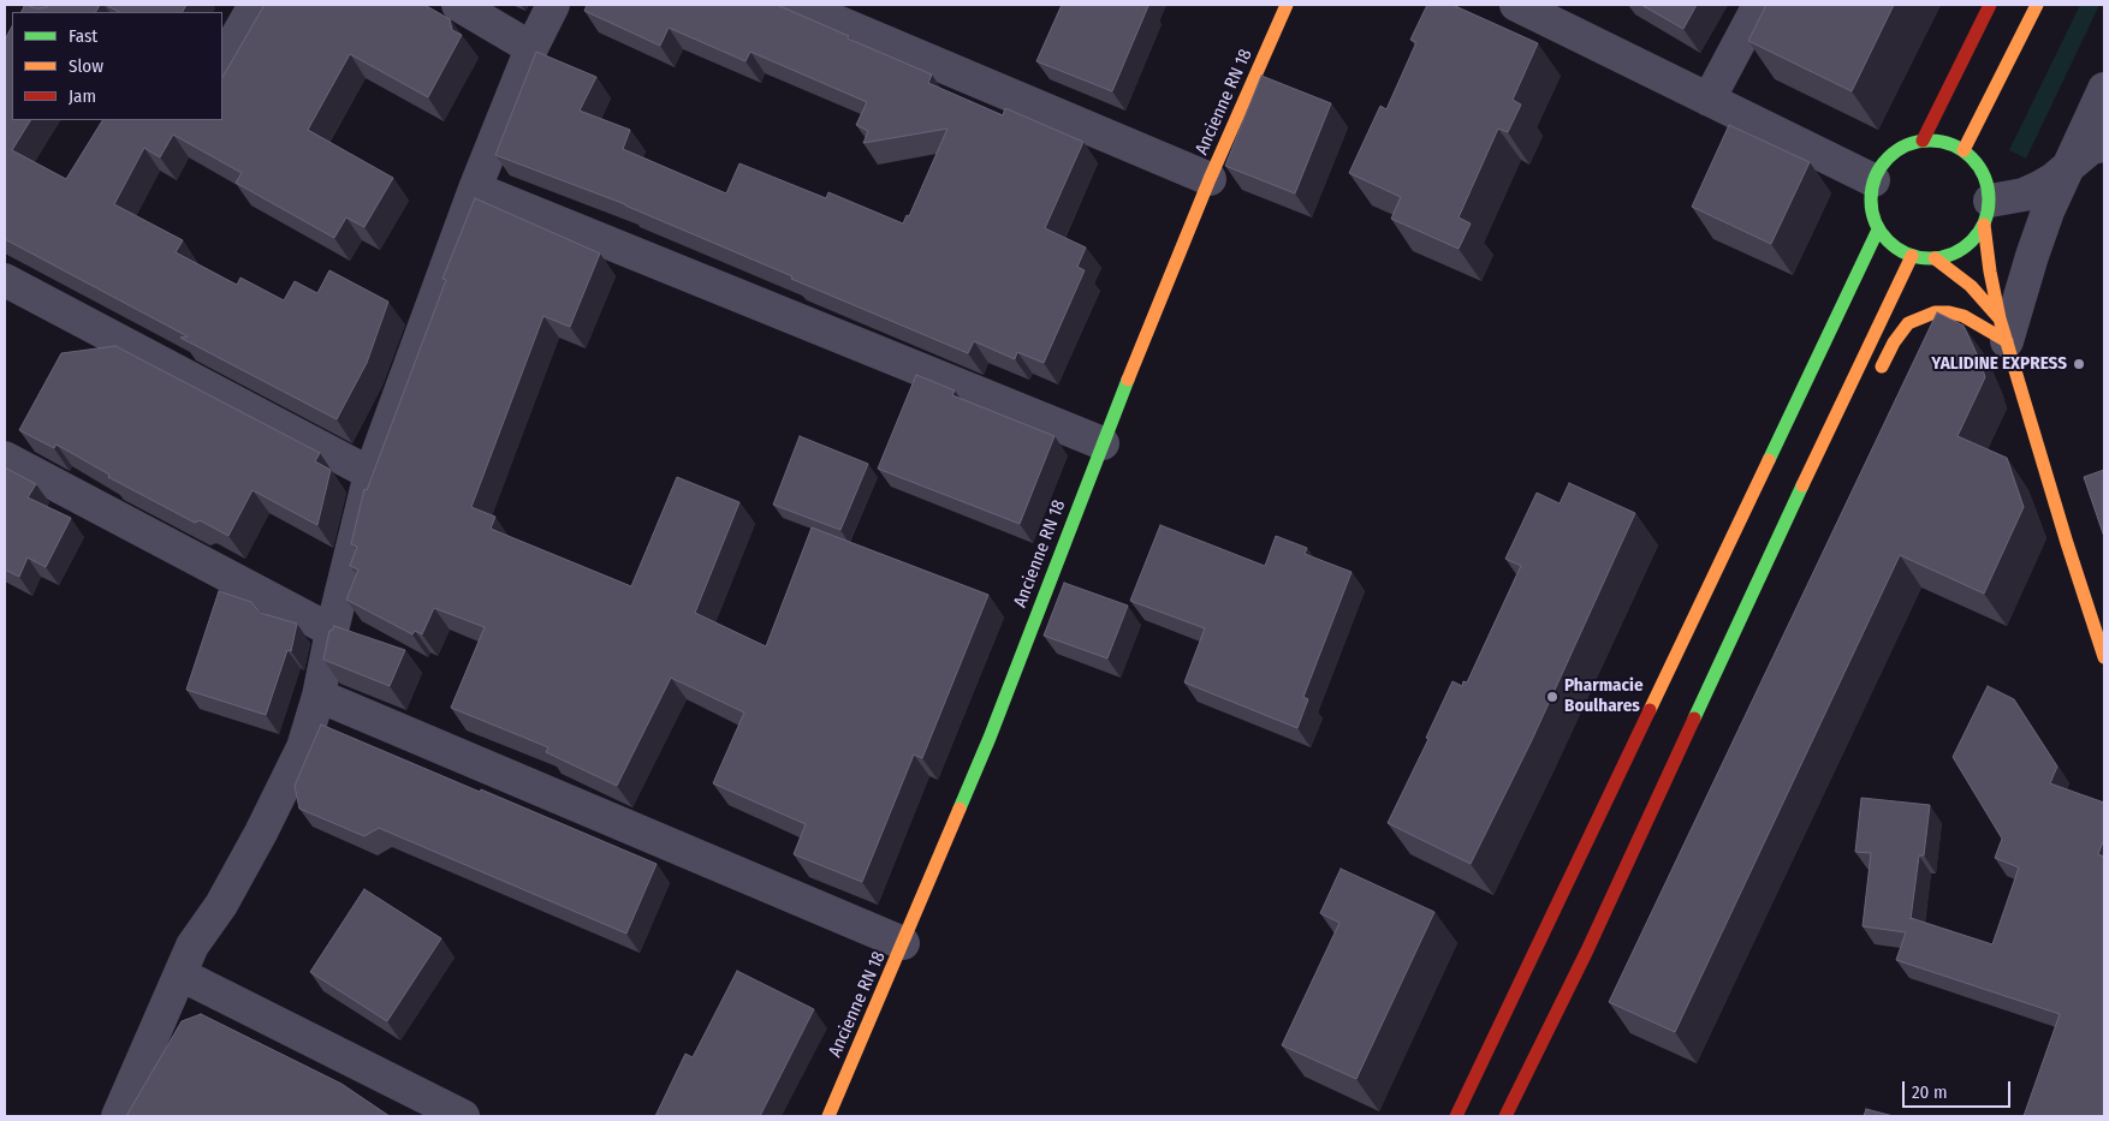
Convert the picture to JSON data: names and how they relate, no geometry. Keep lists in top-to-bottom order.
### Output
{
  "streets": {
    "main road": ["Ancienne RN 18"]
  },
  "places": ["YALIDINE EXPRESS", "Pharmacie Boulhares"],
  "legend": ["Fast", "Slow", "Jam"],
  "scale_bar": "20 m"
}
